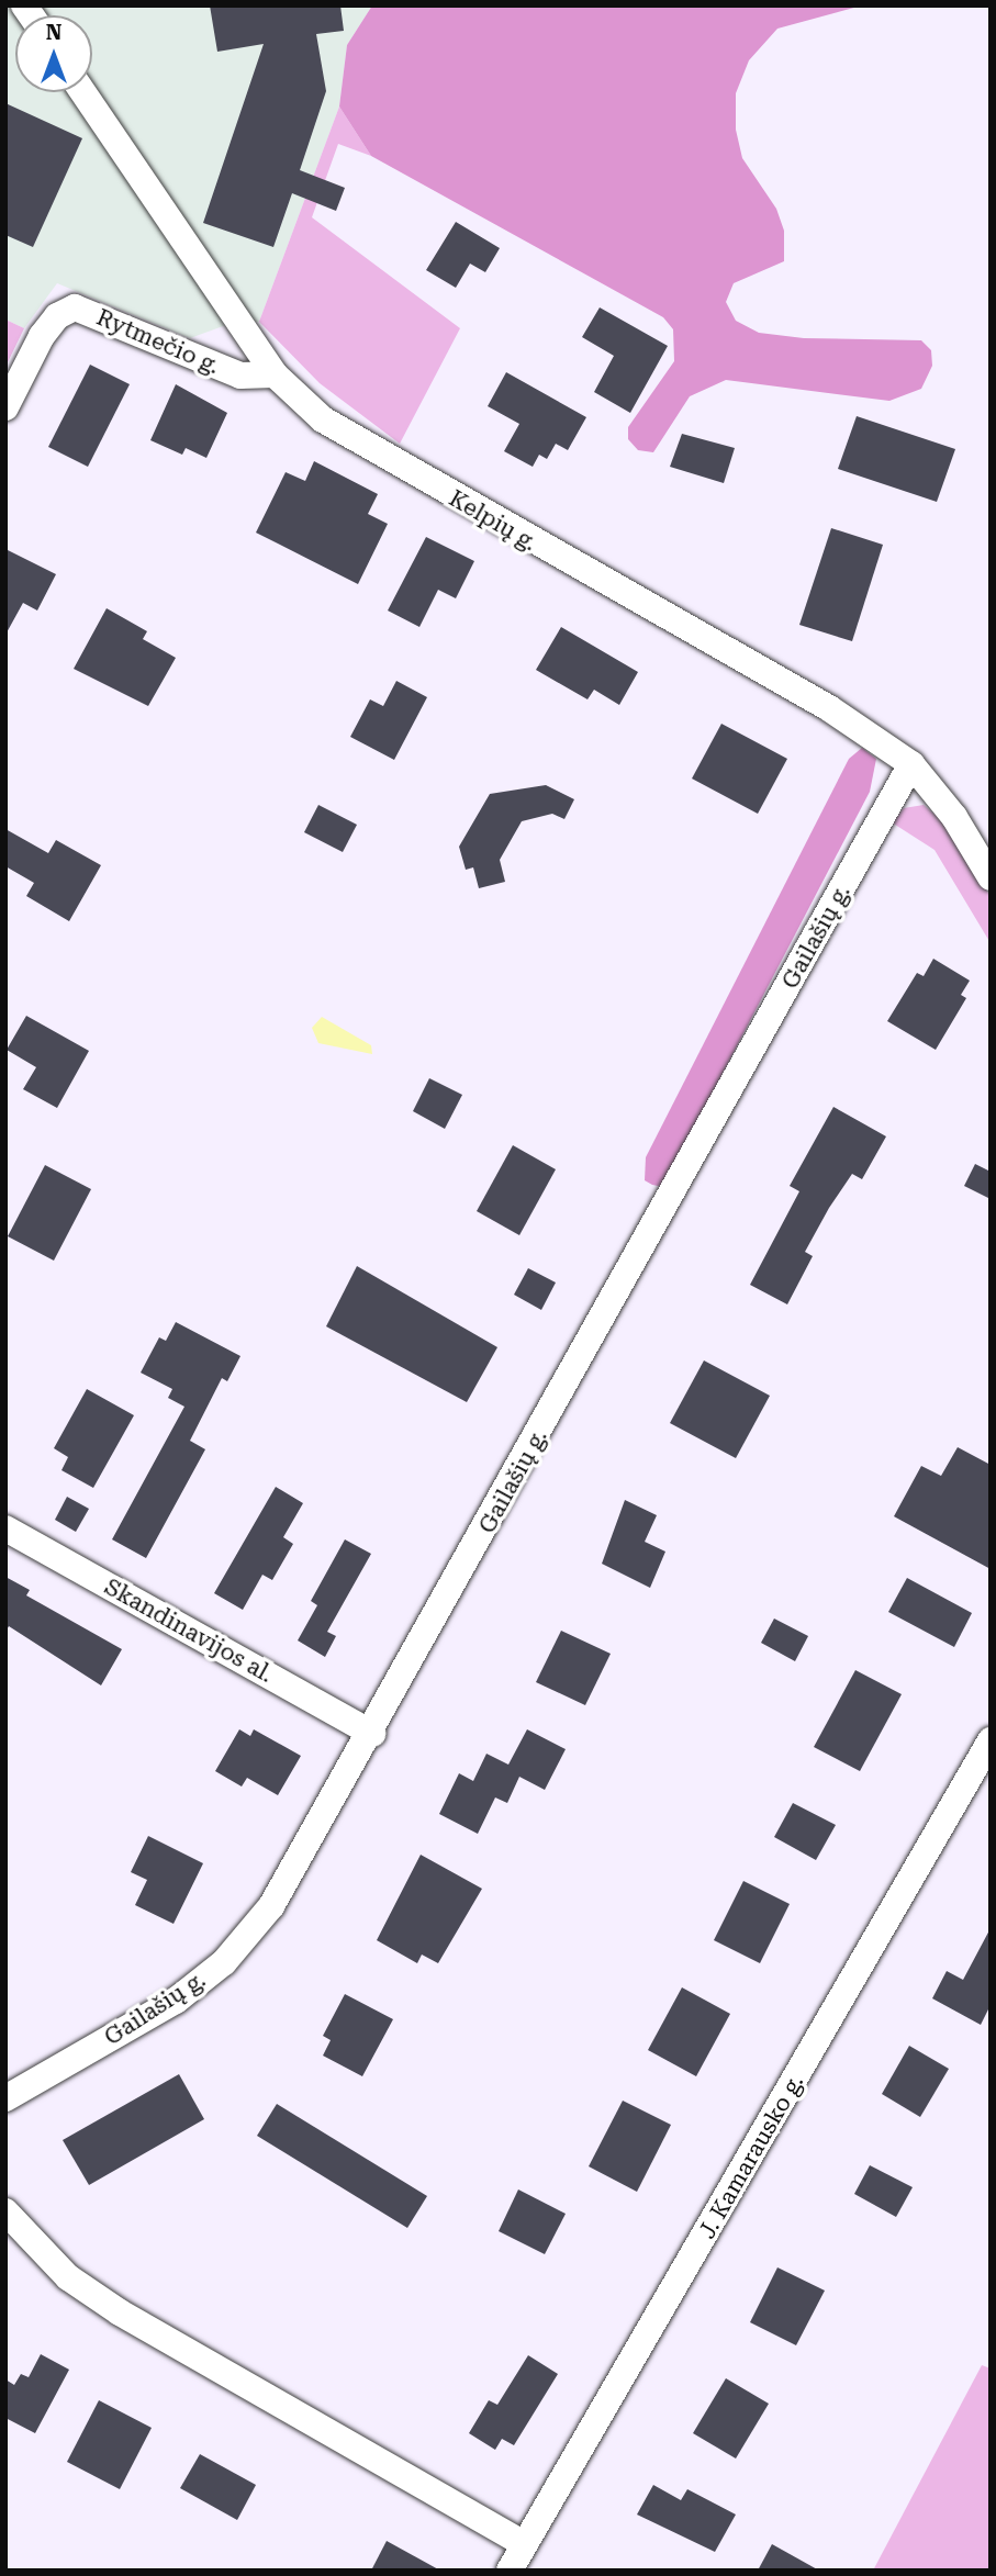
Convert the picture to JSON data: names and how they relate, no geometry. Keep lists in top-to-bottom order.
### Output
{
  "streets": {
    "street": [
      "Rytmečio g.",
      "Kelpių g.",
      "Gailašių g.",
      "Skandinavijos al.",
      "J. Kamarausko g."
    ]
  },
  "crossings": [
    ["Rytmečio g.", "Kelpių g."],
    ["Kelpių g.", "Gailašių g."],
    ["Gailašių g.", "Skandinavijos al."]
  ],
  "north": "top"
}
